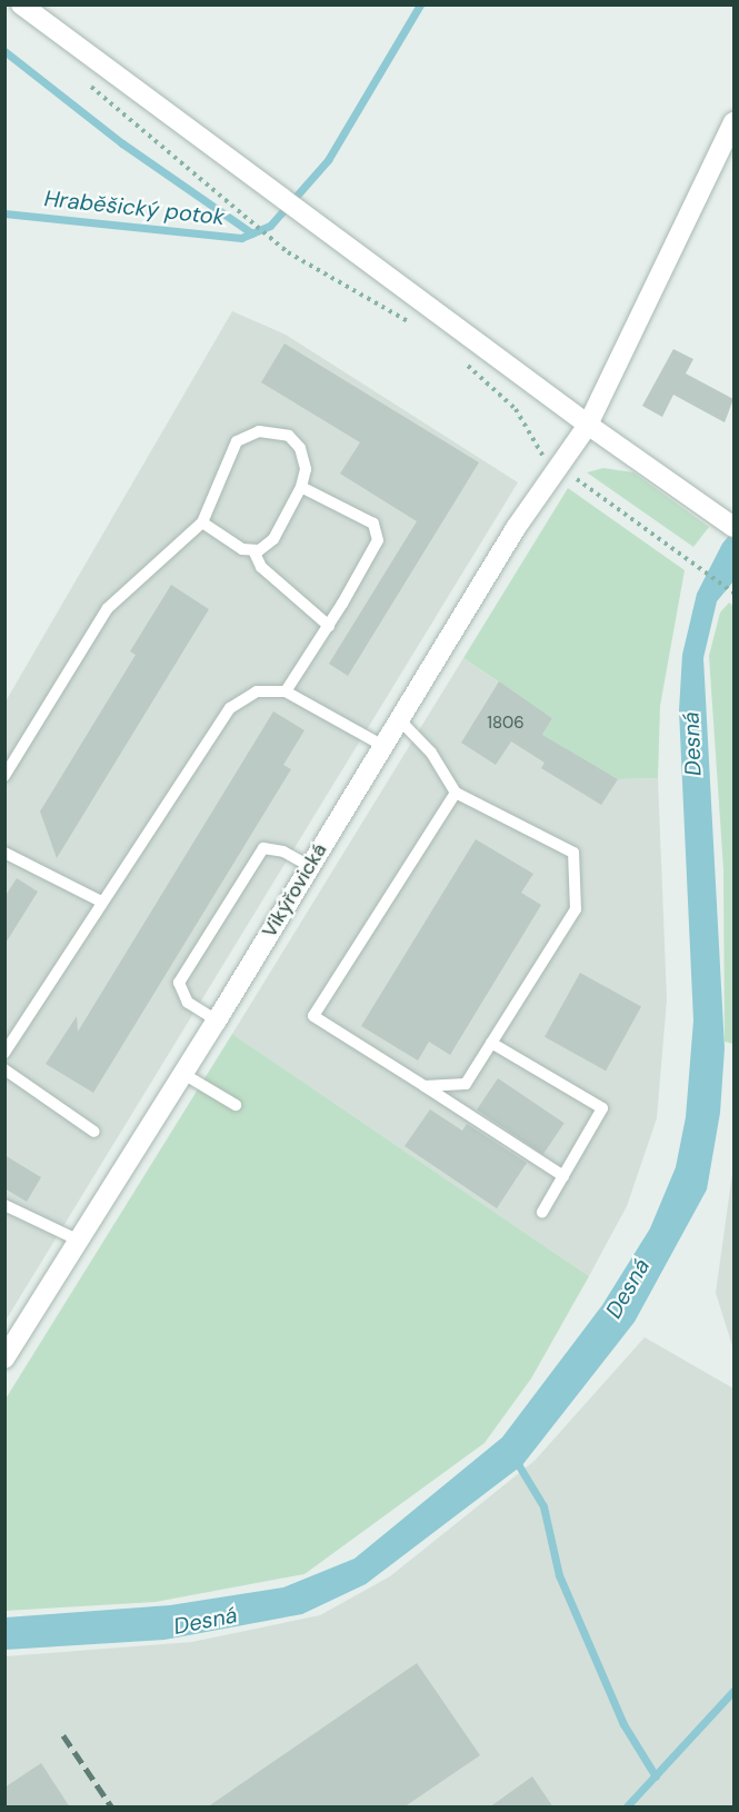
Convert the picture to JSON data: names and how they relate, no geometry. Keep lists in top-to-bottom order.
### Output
{
  "streets": {
    "street": ["Vikýřovická"]
  },
  "water": ["Hraběšický potok", "Desná"],
  "house_numbers": ["1806"]
}
